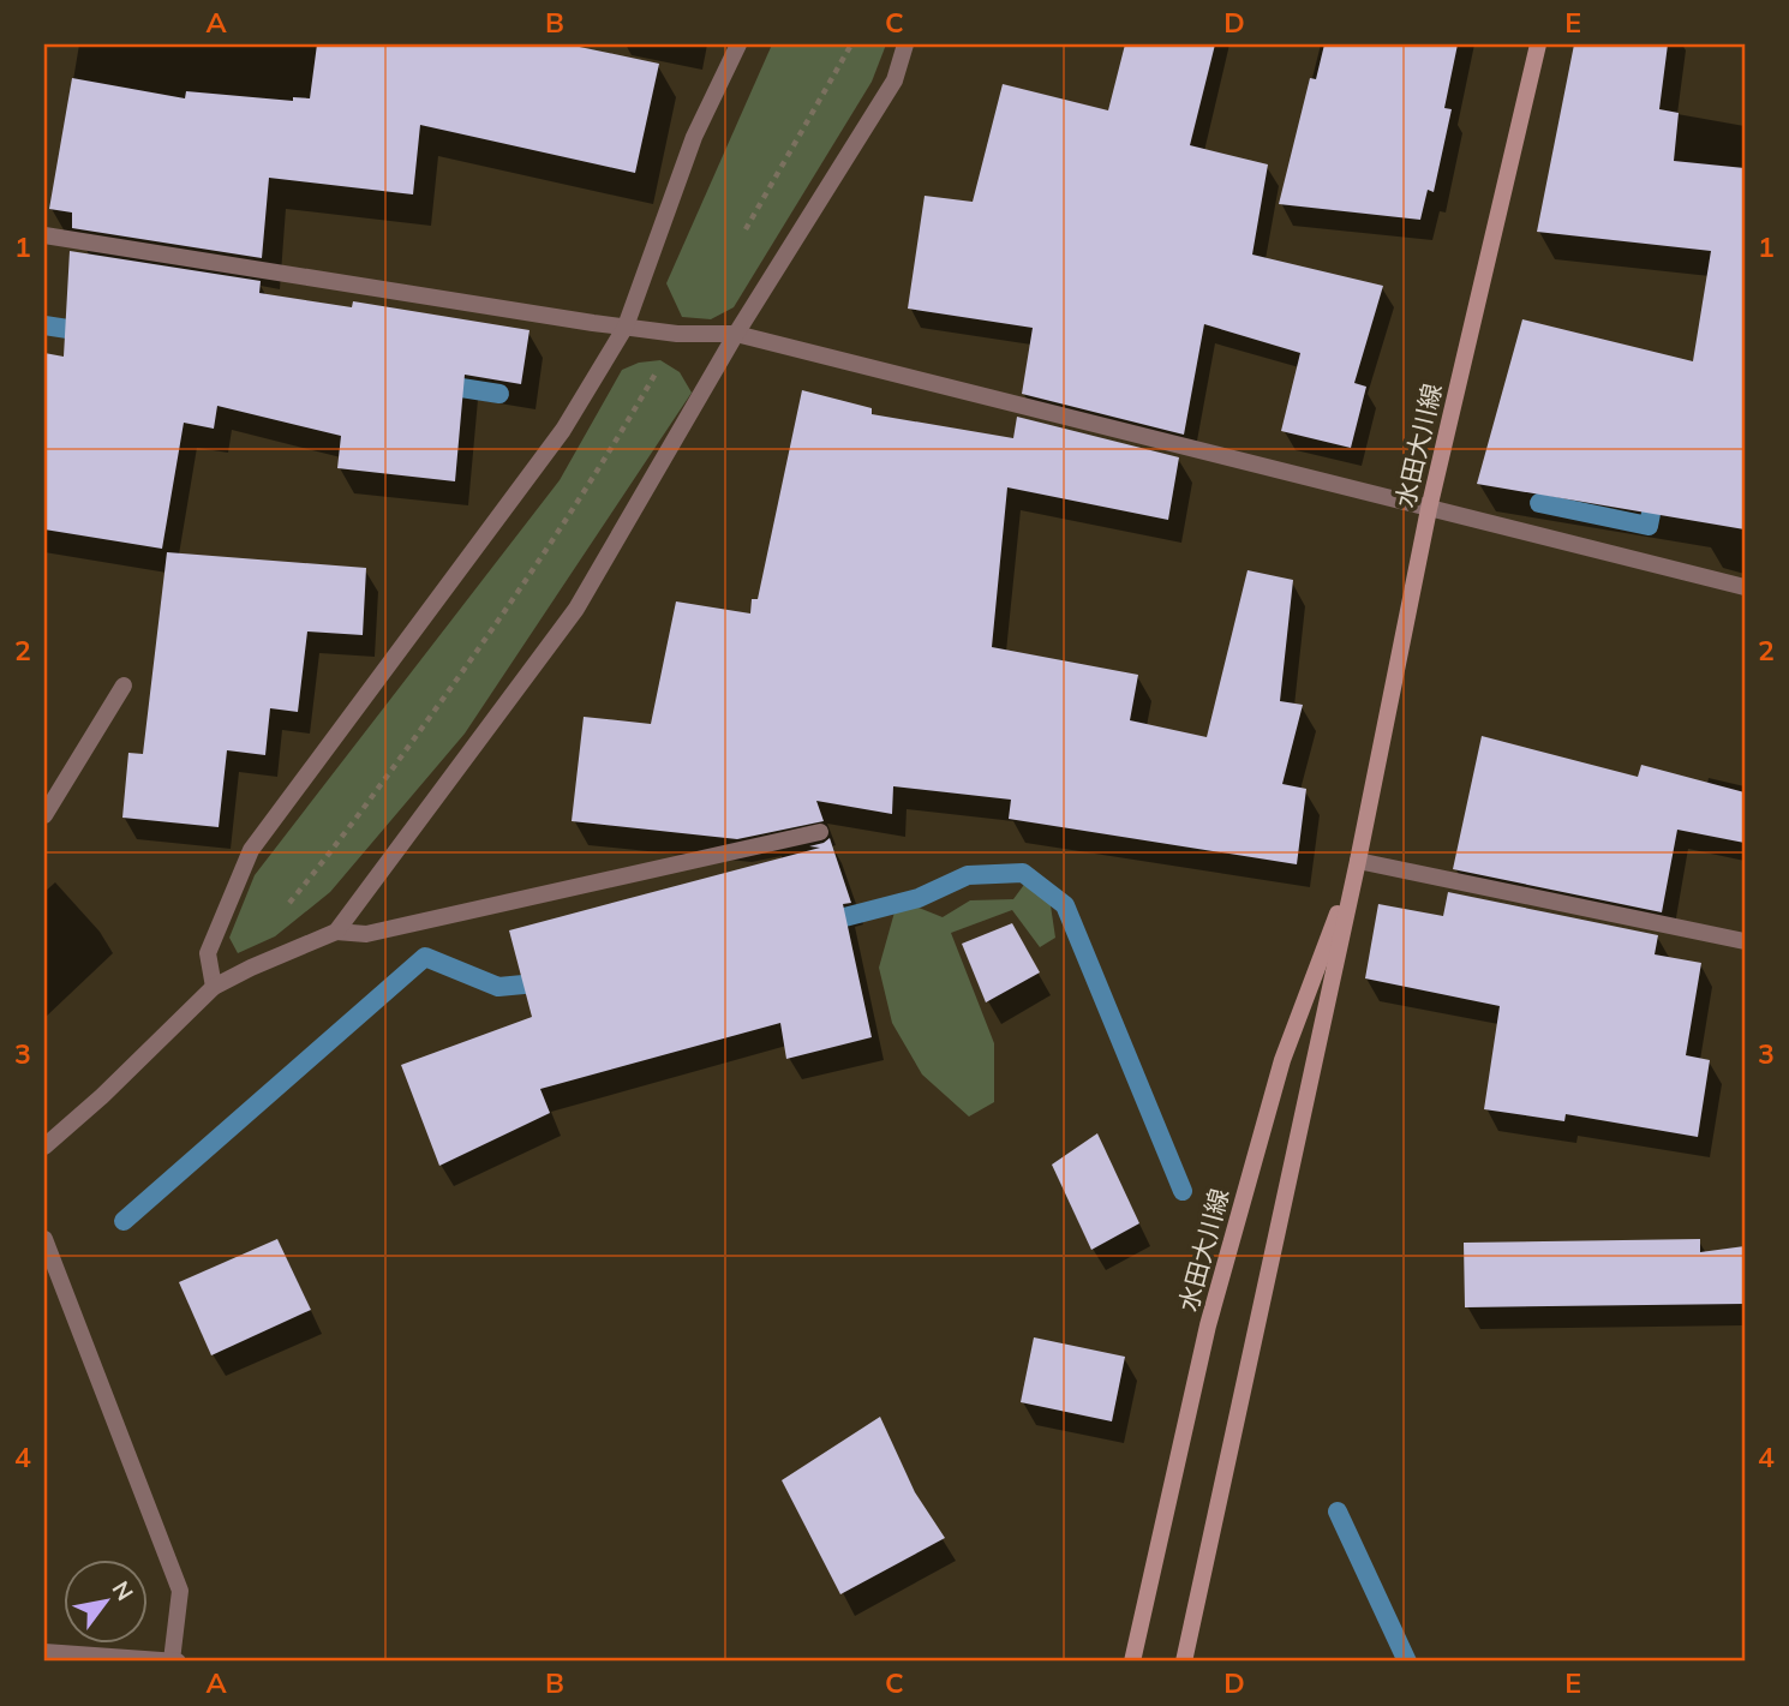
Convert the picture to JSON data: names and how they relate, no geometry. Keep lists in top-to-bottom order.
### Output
{
  "streets": {
    "main road": ["水田大川線"]
  },
  "north": "top right",
  "grid": {
    "columns": [
      "A",
      "B",
      "C",
      "D",
      "E"
    ],
    "rows": [
      "1",
      "2",
      "3",
      "4"
    ]
  }
}
